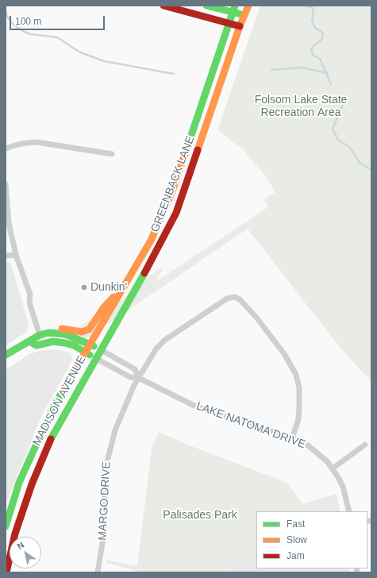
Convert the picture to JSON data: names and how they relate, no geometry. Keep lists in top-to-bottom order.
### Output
{
  "streets": {
    "main road": ["GREENBACK LANE", "MADISON AVENUE"],
    "street": ["LAKE NATOMA DRIVE", "MARGO DRIVE"]
  },
  "crossings": [
    ["GREENBACK LANE", "MADISON AVENUE"],
    ["GREENBACK LANE", "LAKE NATOMA DRIVE"],
    ["MADISON AVENUE", "LAKE NATOMA DRIVE"],
    ["LAKE NATOMA DRIVE", "MARGO DRIVE"]
  ],
  "parks": ["Folsom Lake State Recreation Area", "Palisades Park"],
  "places": ["Dunkin'"],
  "legend": ["Fast", "Slow", "Jam"],
  "scale_bar": "100 m",
  "north": "top left"
}
